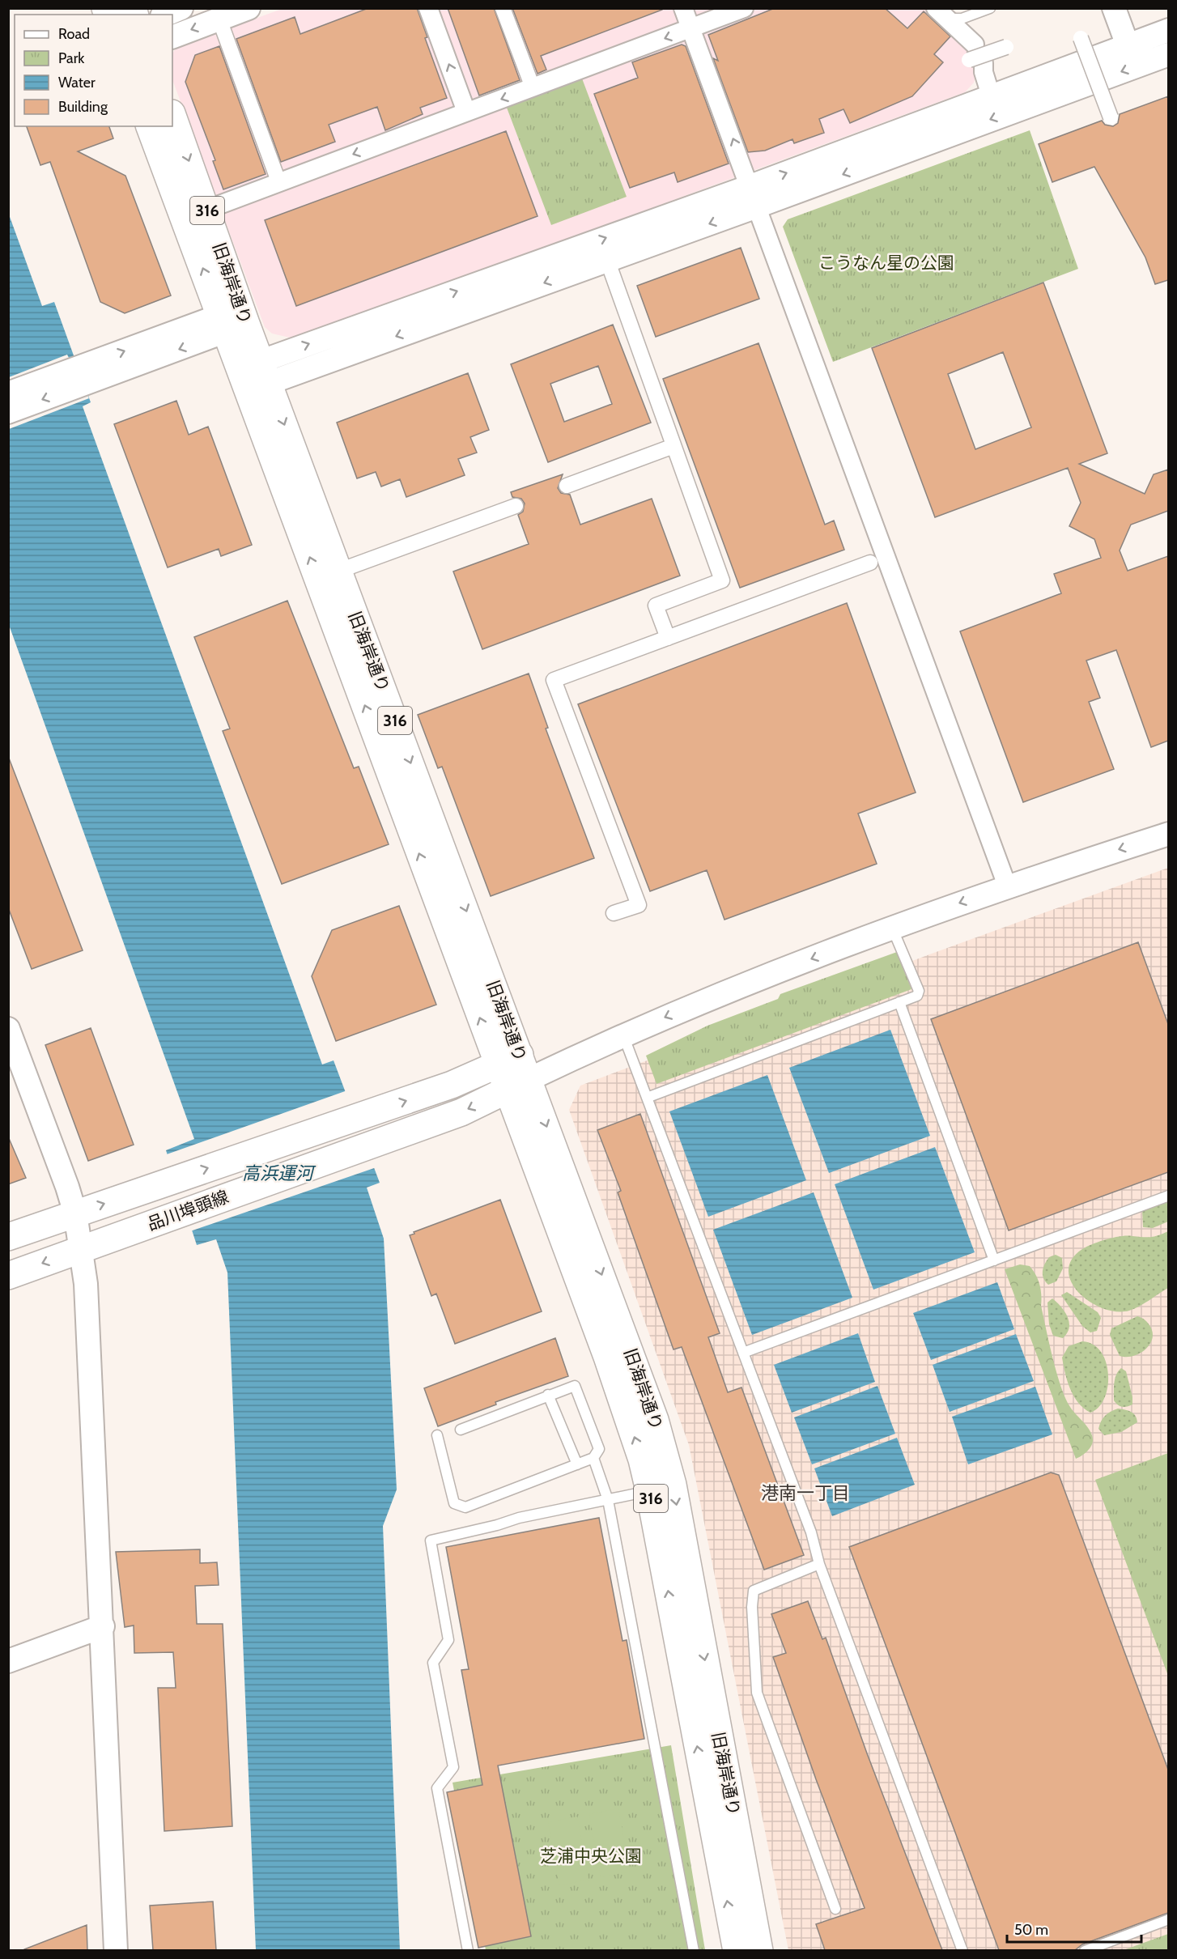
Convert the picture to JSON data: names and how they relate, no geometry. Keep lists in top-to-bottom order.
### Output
{
  "streets": {
    "main road": ["316", "旧海岸通り", "品川埠頭線"]
  },
  "crossings": [
    ["旧海岸通り", "品川埠頭線"]
  ],
  "districts": ["港南一丁目"],
  "water": ["高浜運河"],
  "parks": ["こうなん星の公園", "芝浦中央公園"],
  "legend": [
    "Road",
    "Park",
    "Water",
    "Building"
  ],
  "scale_bar": "50 m"
}
